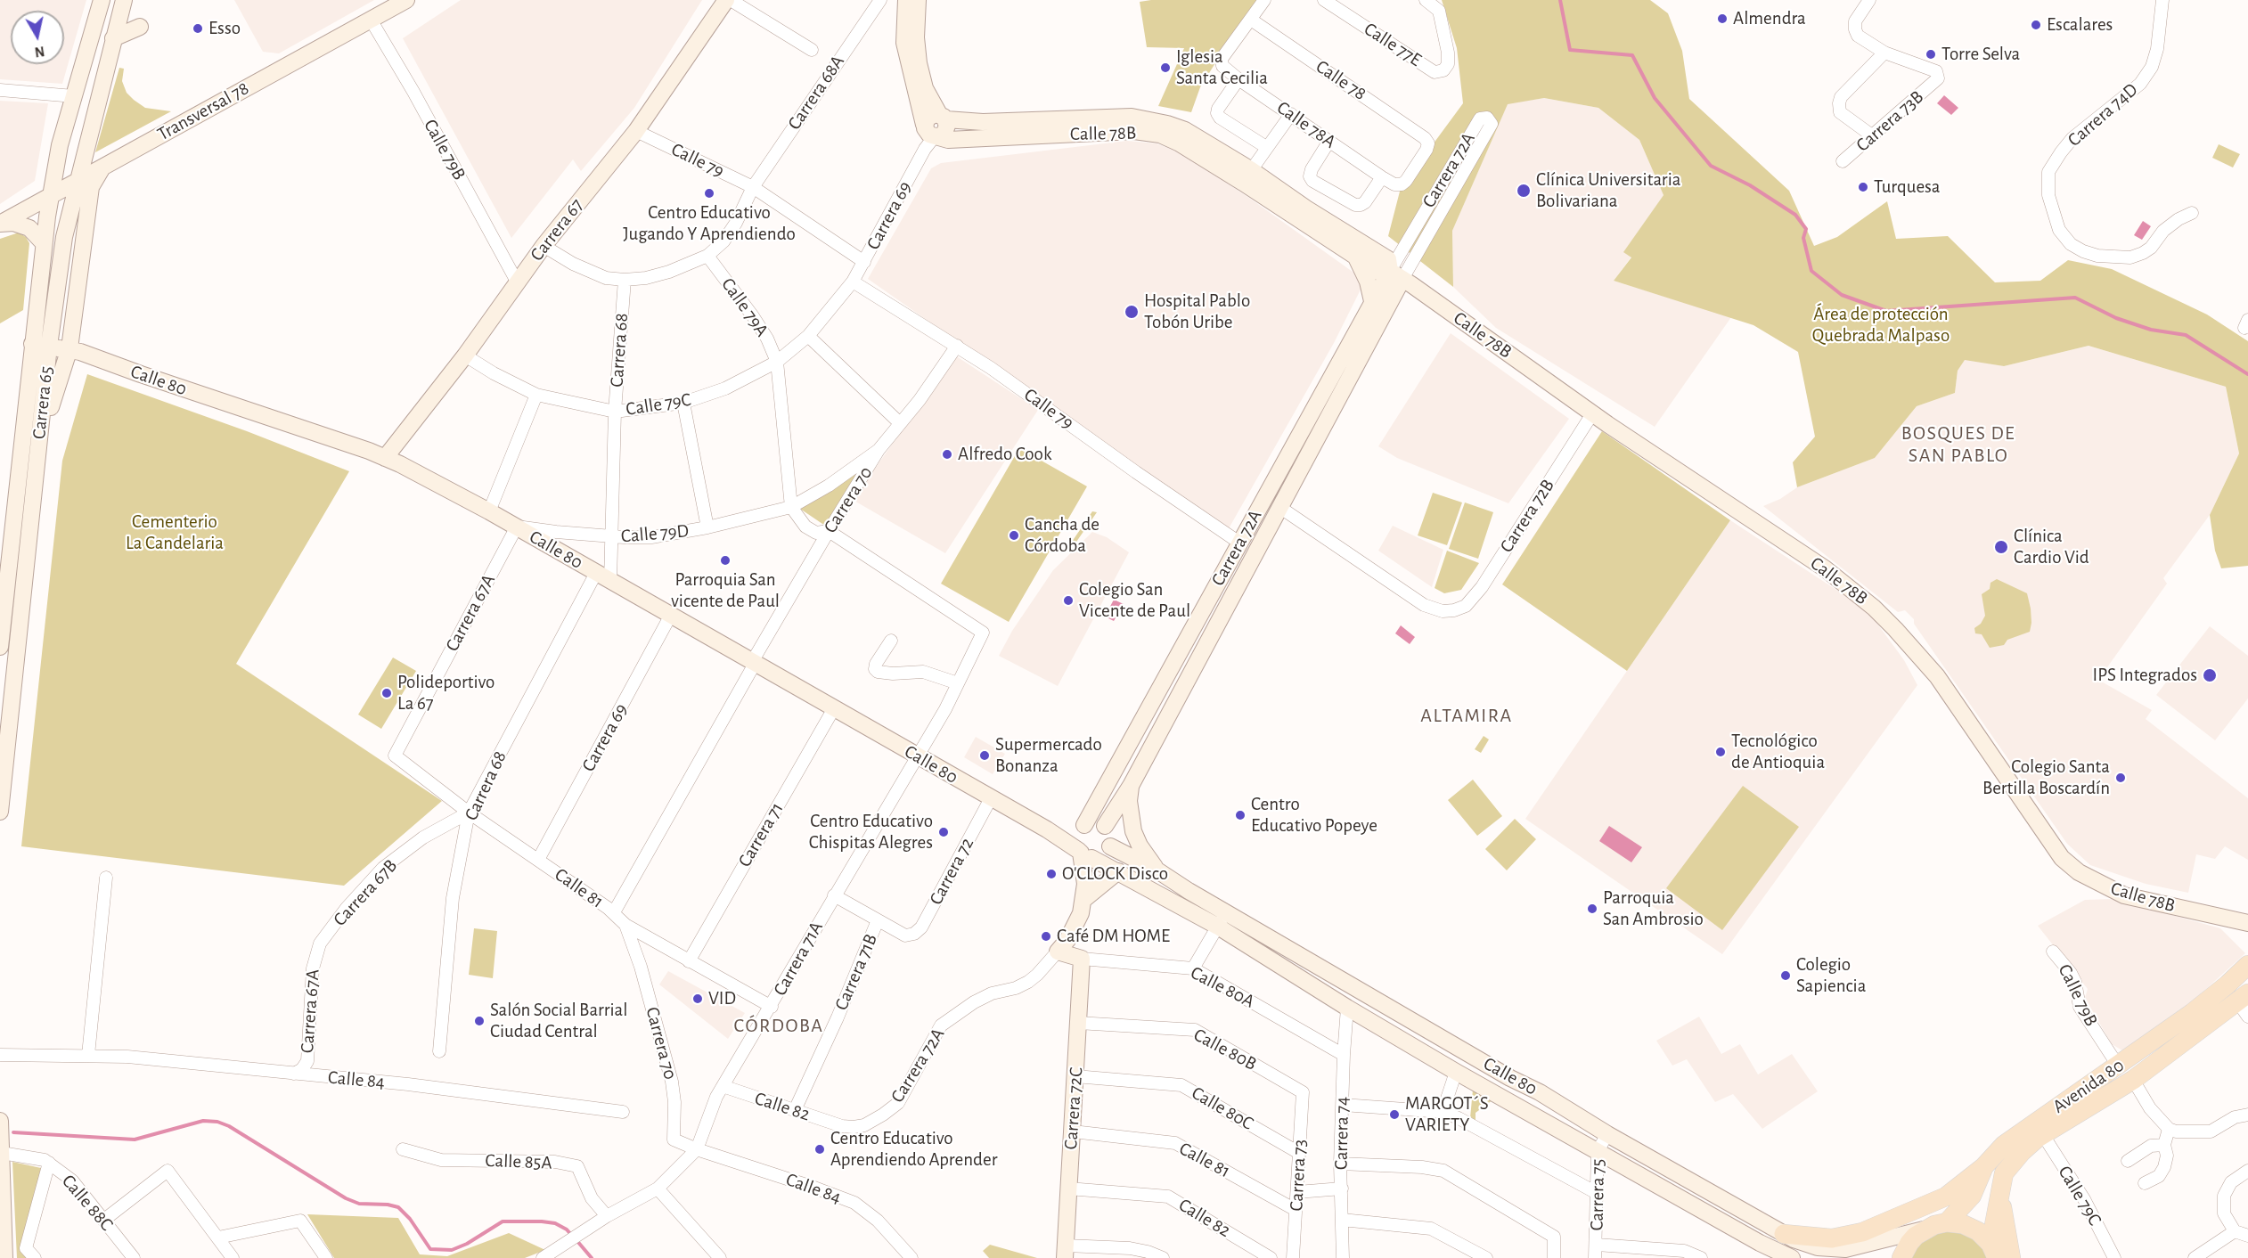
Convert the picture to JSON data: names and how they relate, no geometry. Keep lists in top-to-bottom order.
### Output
{
  "streets": {
    "main road": [
      "Transversal 78",
      "Calle 78B",
      "Carrera 72A",
      "Carrera 67",
      "Calle 80",
      "Carrera 65",
      "Calle 80A",
      "Avenida 80",
      "Carrera 72C"
    ],
    "street": [
      "Calle 77E",
      "Calle 78",
      "Carrera 68A",
      "Carrera 74D",
      "Carrera 73B",
      "Calle 78A",
      "Calle 79B",
      "Calle 79",
      "Carrera 69",
      "Calle 79A",
      "Carrera 68",
      "Calle 79C",
      "Carrera 70",
      "Carrera 72B",
      "Calle 79D",
      "Carrera 67A",
      "Carrera 71",
      "Carrera 72",
      "Calle 81",
      "Carrera 67B",
      "Carrera 71A",
      "Carrera 71B",
      "Calle 80B",
      "Calle 84",
      "Calle 82",
      "Calle 80C",
      "Carrera 74",
      "Calle 85A",
      "Carrera 73",
      "Carrera 75",
      "Calle 88C"
    ]
  },
  "crossings": [
    ["Calle 78", "Calle 78A"],
    ["Calle 78", "Carrera 72A"],
    ["Carrera 68A", "Calle 79"],
    ["Transversal 78", "Calle 79B"],
    ["Transversal 78", "Carrera 65"],
    ["Calle 78A", "Carrera 72A"],
    ["Calle 78B", "Carrera 72A"],
    ["Calle 78B", "Carrera 69"],
    ["Calle 78B", "Carrera 72B"],
    ["Calle 79B", "Carrera 67"],
    ["Calle 79B", "Avenida 80"],
    ["Calle 79", "Carrera 72A"],
    ["Calle 79", "Carrera 69"],
    ["Calle 79", "Carrera 67"],
    ["Calle 79", "Calle 79C"],
    ["Calle 79", "Carrera 70"],
    ["Carrera 72A", "Calle 80"],
    ["Carrera 72A", "Carrera 72B"],
    ["Carrera 72A", "Calle 80A"],
    ["Carrera 72A", "Calle 82"],
    ["Carrera 69", "Calle 80"],
    ["Carrera 69", "Calle 79C"],
    ["Carrera 69", "Calle 81"],
    ["Carrera 67", "Calle 80"],
    ["Carrera 67", "Calle 79C"],
    ["Calle 79A", "Calle 79C"],
    ["Carrera 68", "Calle 80"],
    ["Carrera 68", "Calle 79C"],
    ["Carrera 68", "Calle 79D"],
    ["Carrera 68", "Calle 81"],
    ["Carrera 68", "Carrera 67B"],
    ["Calle 80", "Carrera 65"],
    ["Calle 80", "Carrera 70"],
    ["Calle 80", "Calle 79D"],
    ["Calle 80", "Carrera 67A"],
    ["Calle 80", "Carrera 71"],
    ["Calle 80", "Carrera 72"],
    ["Calle 80", "Carrera 71A"],
    ["Calle 80", "Carrera 74"],
    ["Calle 80", "Carrera 75"],
    ["Calle 79C", "Avenida 80"],
    ["Carrera 70", "Calle 79D"],
    ["Carrera 70", "Calle 81"],
    ["Carrera 70", "Carrera 71A"],
    ["Carrera 70", "Calle 84"],
    ["Calle 79D", "Carrera 67A"],
    ["Carrera 67A", "Calle 81"],
    ["Carrera 67A", "Carrera 67B"],
    ["Carrera 67A", "Calle 84"],
    ["Carrera 71", "Calle 81"],
    ["Carrera 72", "Carrera 71B"],
    ["Calle 81", "Carrera 67B"],
    ["Calle 81", "Carrera 71A"],
    ["Calle 81", "Carrera 72C"],
    ["Calle 81", "Carrera 73"],
    ["Carrera 71A", "Calle 84"],
    ["Carrera 71A", "Calle 82"],
    ["Carrera 71A", "Calle 85A"],
    ["Carrera 71B", "Calle 82"],
    ["Calle 80A", "Carrera 72C"],
    ["Calle 80A", "Carrera 74"],
    ["Calle 80B", "Carrera 72C"],
    ["Calle 80B", "Carrera 73"],
    ["Calle 82", "Carrera 72C"],
    ["Carrera 72C", "Calle 80C"],
    ["Calle 80C", "Carrera 73"]
  ],
  "districts": ["BOSQUES DE SAN PABLO", "ALTAMIRA", "CÓRDOBA"],
  "parks": ["Área de protección Quebrada Malpaso", "Cementerio La Candelaria"],
  "places": [
    "Almendra",
    "Escalares",
    "Esso",
    "Torre Selva",
    "Iglesia Santa Cecilia",
    "Turquesa",
    "Clínica Universitaria Bolivariana",
    "Centro Educativo Jugando Y Aprendiendo",
    "Hospital Pablo Tobón Uribe",
    "Alfredo Cook",
    "Cancha de Córdoba",
    "Clínica Cardio Vid",
    "Parroquia San vicente de Paul",
    "Colegio San Vicente de Paul",
    "IPS Integrados",
    "Polideportivo La 67",
    "Tecnológico de Antioquia",
    "Supermercado Bonanza",
    "Colegio Santa Bertilla Boscardín",
    "Centro Educativo Popeye",
    "Centro Educativo Chispitas Alegres",
    "O'CLOCK Disco",
    "Parroquia San Ambrosio",
    "Café DM HOME",
    "Colegio Sapiencia",
    "VID",
    "Salón Social Barrial Ciudad Central",
    "MARGOT´S VARIETY",
    "Centro Educativo Aprendiendo Aprender"
  ],
  "north": "bottom"
}
